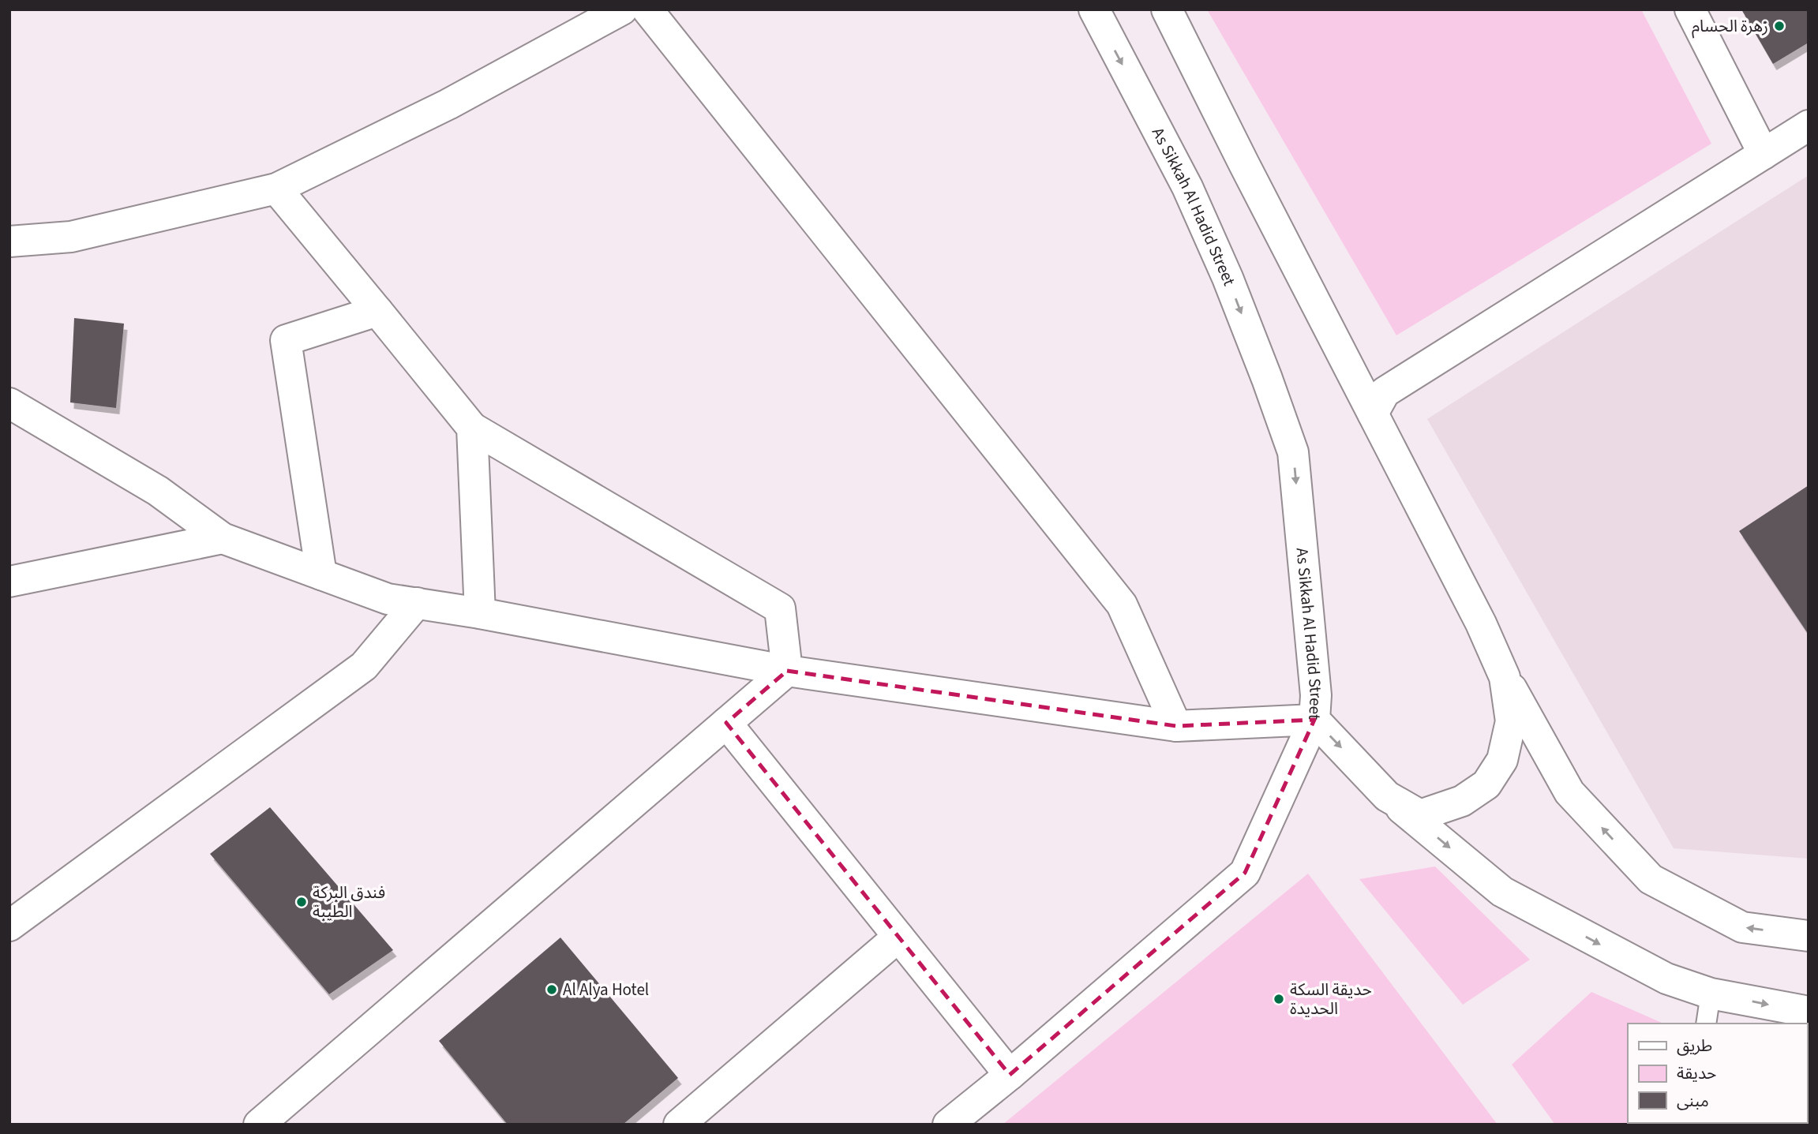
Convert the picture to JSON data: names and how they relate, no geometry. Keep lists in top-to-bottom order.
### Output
{
  "streets": {
    "street": ["As Sikkah Al Hadid Street"]
  },
  "places": [
    "زهرة الحسام",
    "فندق البركة الطيبة",
    "Al Alya Hotel",
    "حديقة السكة الحديدة"
  ],
  "legend": ["طريق", "حديقة", "مبنى"]
}
